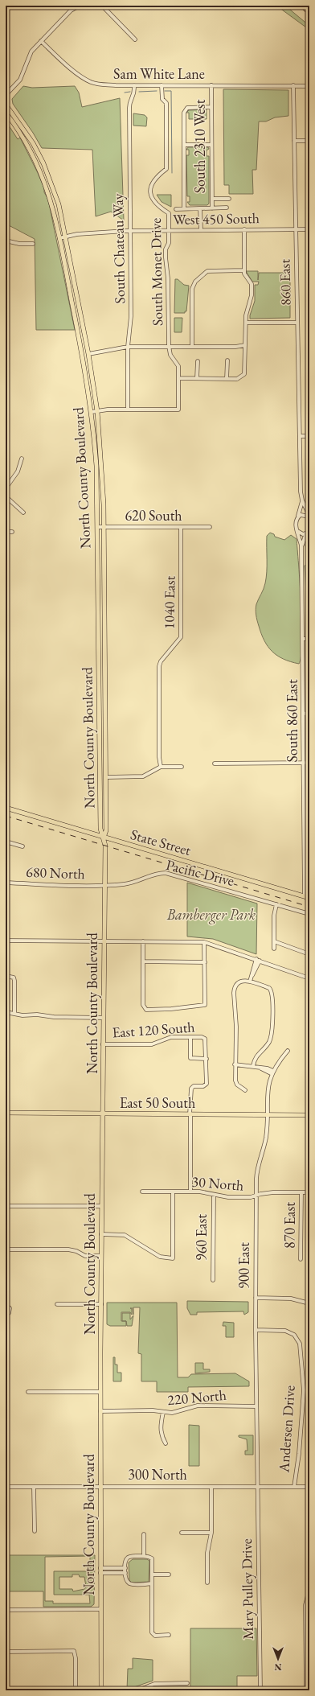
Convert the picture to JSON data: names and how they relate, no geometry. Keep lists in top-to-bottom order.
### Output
{
  "streets": {
    "main road": ["North County Boulevard", "State Street", "East 50 South"],
    "street": [
      "Sam White Lane",
      "South 2310 West",
      "West 450 South",
      "South Chateau Way",
      "South Monet Drive",
      "860 East",
      "620 South",
      "1040 East",
      "South 860 East",
      "680 North",
      "Pacific Drive",
      "East 120 South",
      "30 North",
      "870 East",
      "960 East",
      "900 East",
      "220 North",
      "Andersen Drive",
      "300 North",
      "Mary Pulley Drive"
    ]
  },
  "crossings": [
    ["Sam White Lane", "South 2310 West"],
    ["Sam White Lane", "South Chateau Way"],
    ["Sam White Lane", "South Monet Drive"],
    ["Sam White Lane", "860 East"],
    ["West 450 South", "South Chateau Way"],
    ["West 450 South", "South Monet Drive"],
    ["West 450 South", "860 East"],
    ["West 450 South", "North County Boulevard"],
    ["South Chateau Way", "South Monet Drive"],
    ["North County Boulevard", "620 South"],
    ["North County Boulevard", "State Street"],
    ["North County Boulevard", "680 North"],
    ["North County Boulevard", "Pacific Drive"],
    ["North County Boulevard", "East 120 South"],
    ["North County Boulevard", "East 50 South"],
    ["North County Boulevard", "220 North"],
    ["North County Boulevard", "300 North"],
    ["620 South", "1040 East"],
    ["South 860 East", "State Street"],
    ["680 North", "Pacific Drive"],
    ["East 50 South", "900 East"],
    ["30 North", "870 East"],
    ["30 North", "960 East"],
    ["30 North", "900 East"],
    ["900 East", "220 North"],
    ["900 East", "Andersen Drive"],
    ["900 East", "300 North"],
    ["900 East", "Mary Pulley Drive"],
    ["Andersen Drive", "300 North"],
    ["300 North", "Mary Pulley Drive"]
  ],
  "parks": ["Bamberger Park"],
  "north": "bottom"
}
